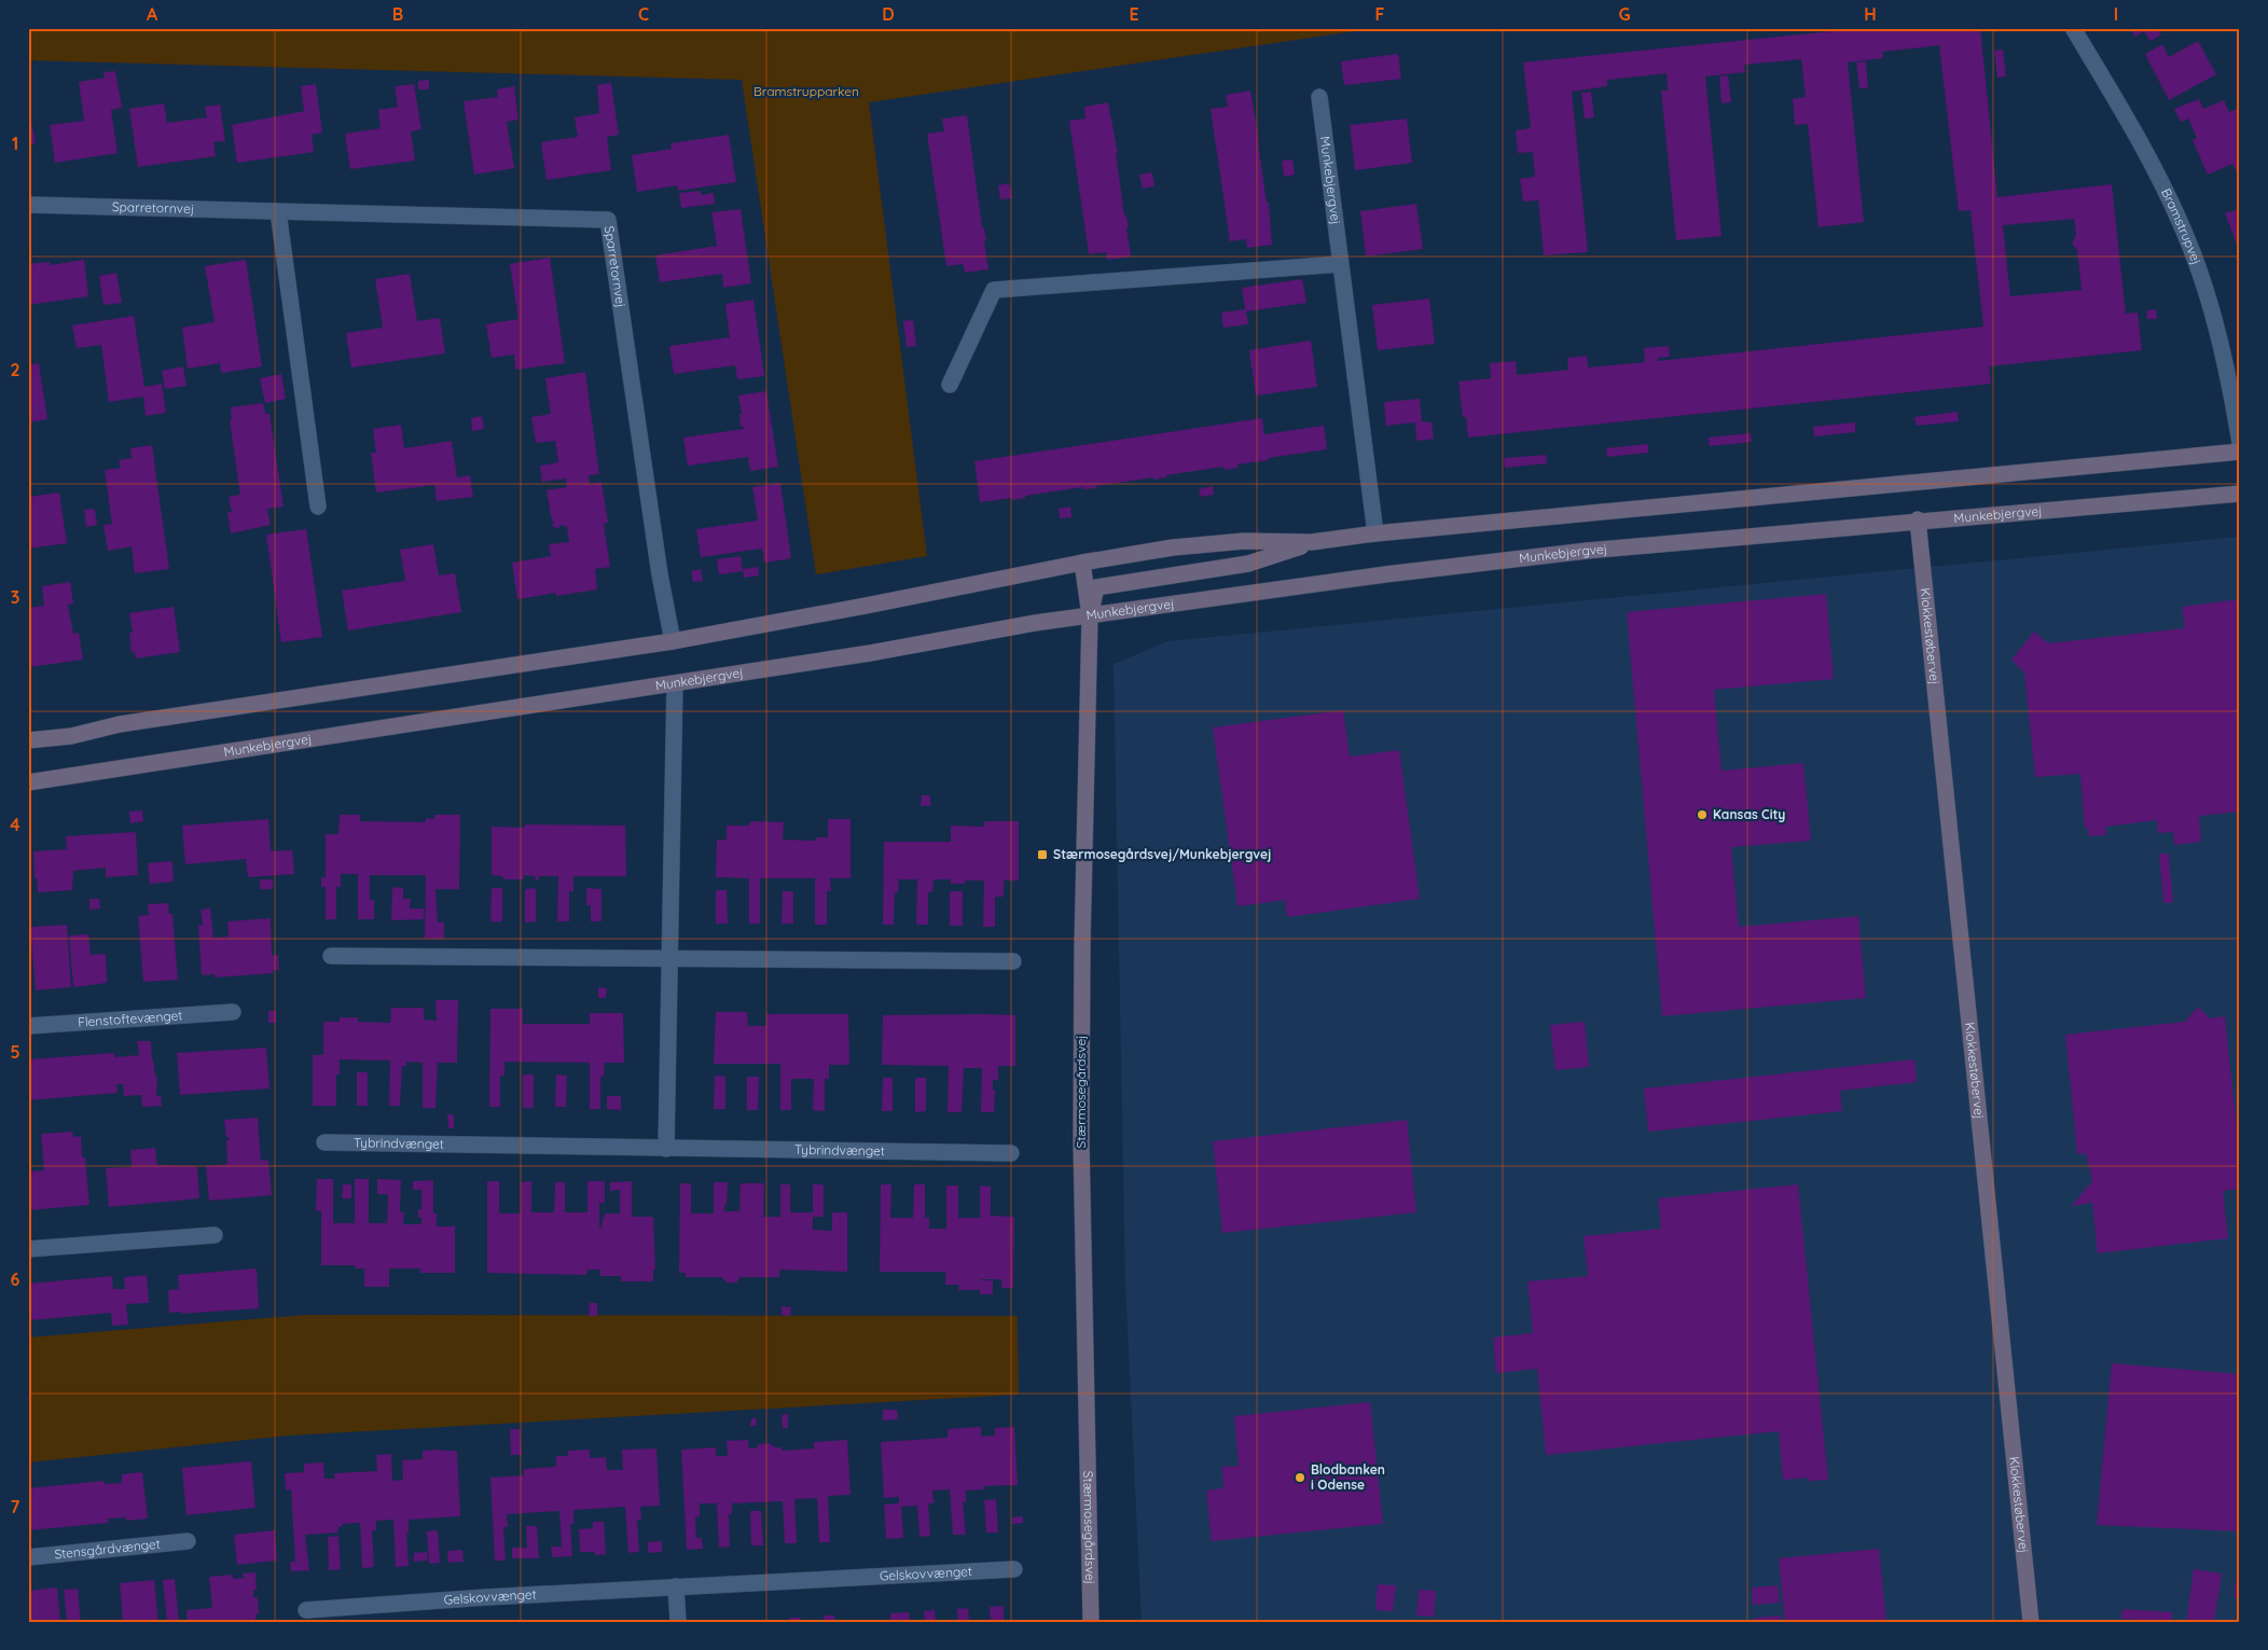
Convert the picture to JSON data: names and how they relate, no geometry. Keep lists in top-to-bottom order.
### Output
{
  "streets": {
    "street": [
      "Munkebjergvej",
      "Sparretornvej",
      "Bramstrupvej",
      "Klokkestøbervej",
      "Flenstoftevænget",
      "Stærmosegårdsvej",
      "Tybrindvænget",
      "Stensgårdvænget",
      "Gelskovvænget"
    ]
  },
  "crossings": [
    ["Munkebjergvej", "Klokkestøbervej"],
    ["Munkebjergvej", "Stærmosegårdsvej"]
  ],
  "parks": ["Bramstrupparken"],
  "places": {
    "other": ["Kansas City", "Blodbanken i Odense"],
    "transit": ["Stærmosegårdsvej/Munkebjergvej"]
  },
  "grid": {
    "columns": [
      "A",
      "B",
      "C",
      "D",
      "E",
      "F",
      "G",
      "H",
      "I"
    ],
    "rows": [
      "1",
      "2",
      "3",
      "4",
      "5",
      "6",
      "7"
    ]
  }
}
